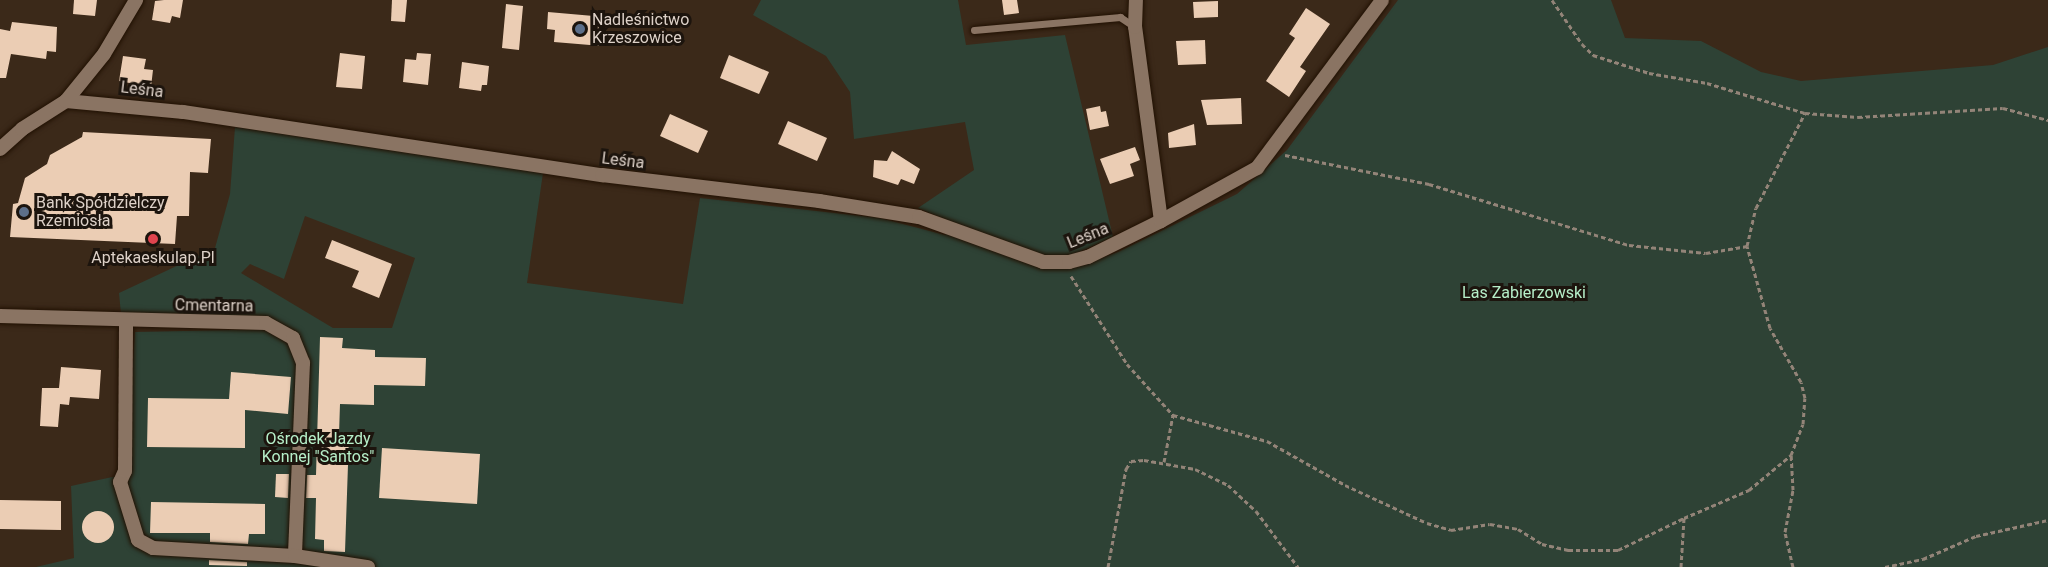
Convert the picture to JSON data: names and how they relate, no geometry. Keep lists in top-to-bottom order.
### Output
{
  "streets": {
    "street": ["Leśna", "Cmentarna"]
  },
  "parks": ["Las Zabierzowski", "Ośrodek Jazdy Konnej \"Santos\""],
  "places": ["Nadleśnictwo Krzeszowice", "Bank Spółdzielczy Rzemiosła", "Aptekaeskulap.Pl"]
}
